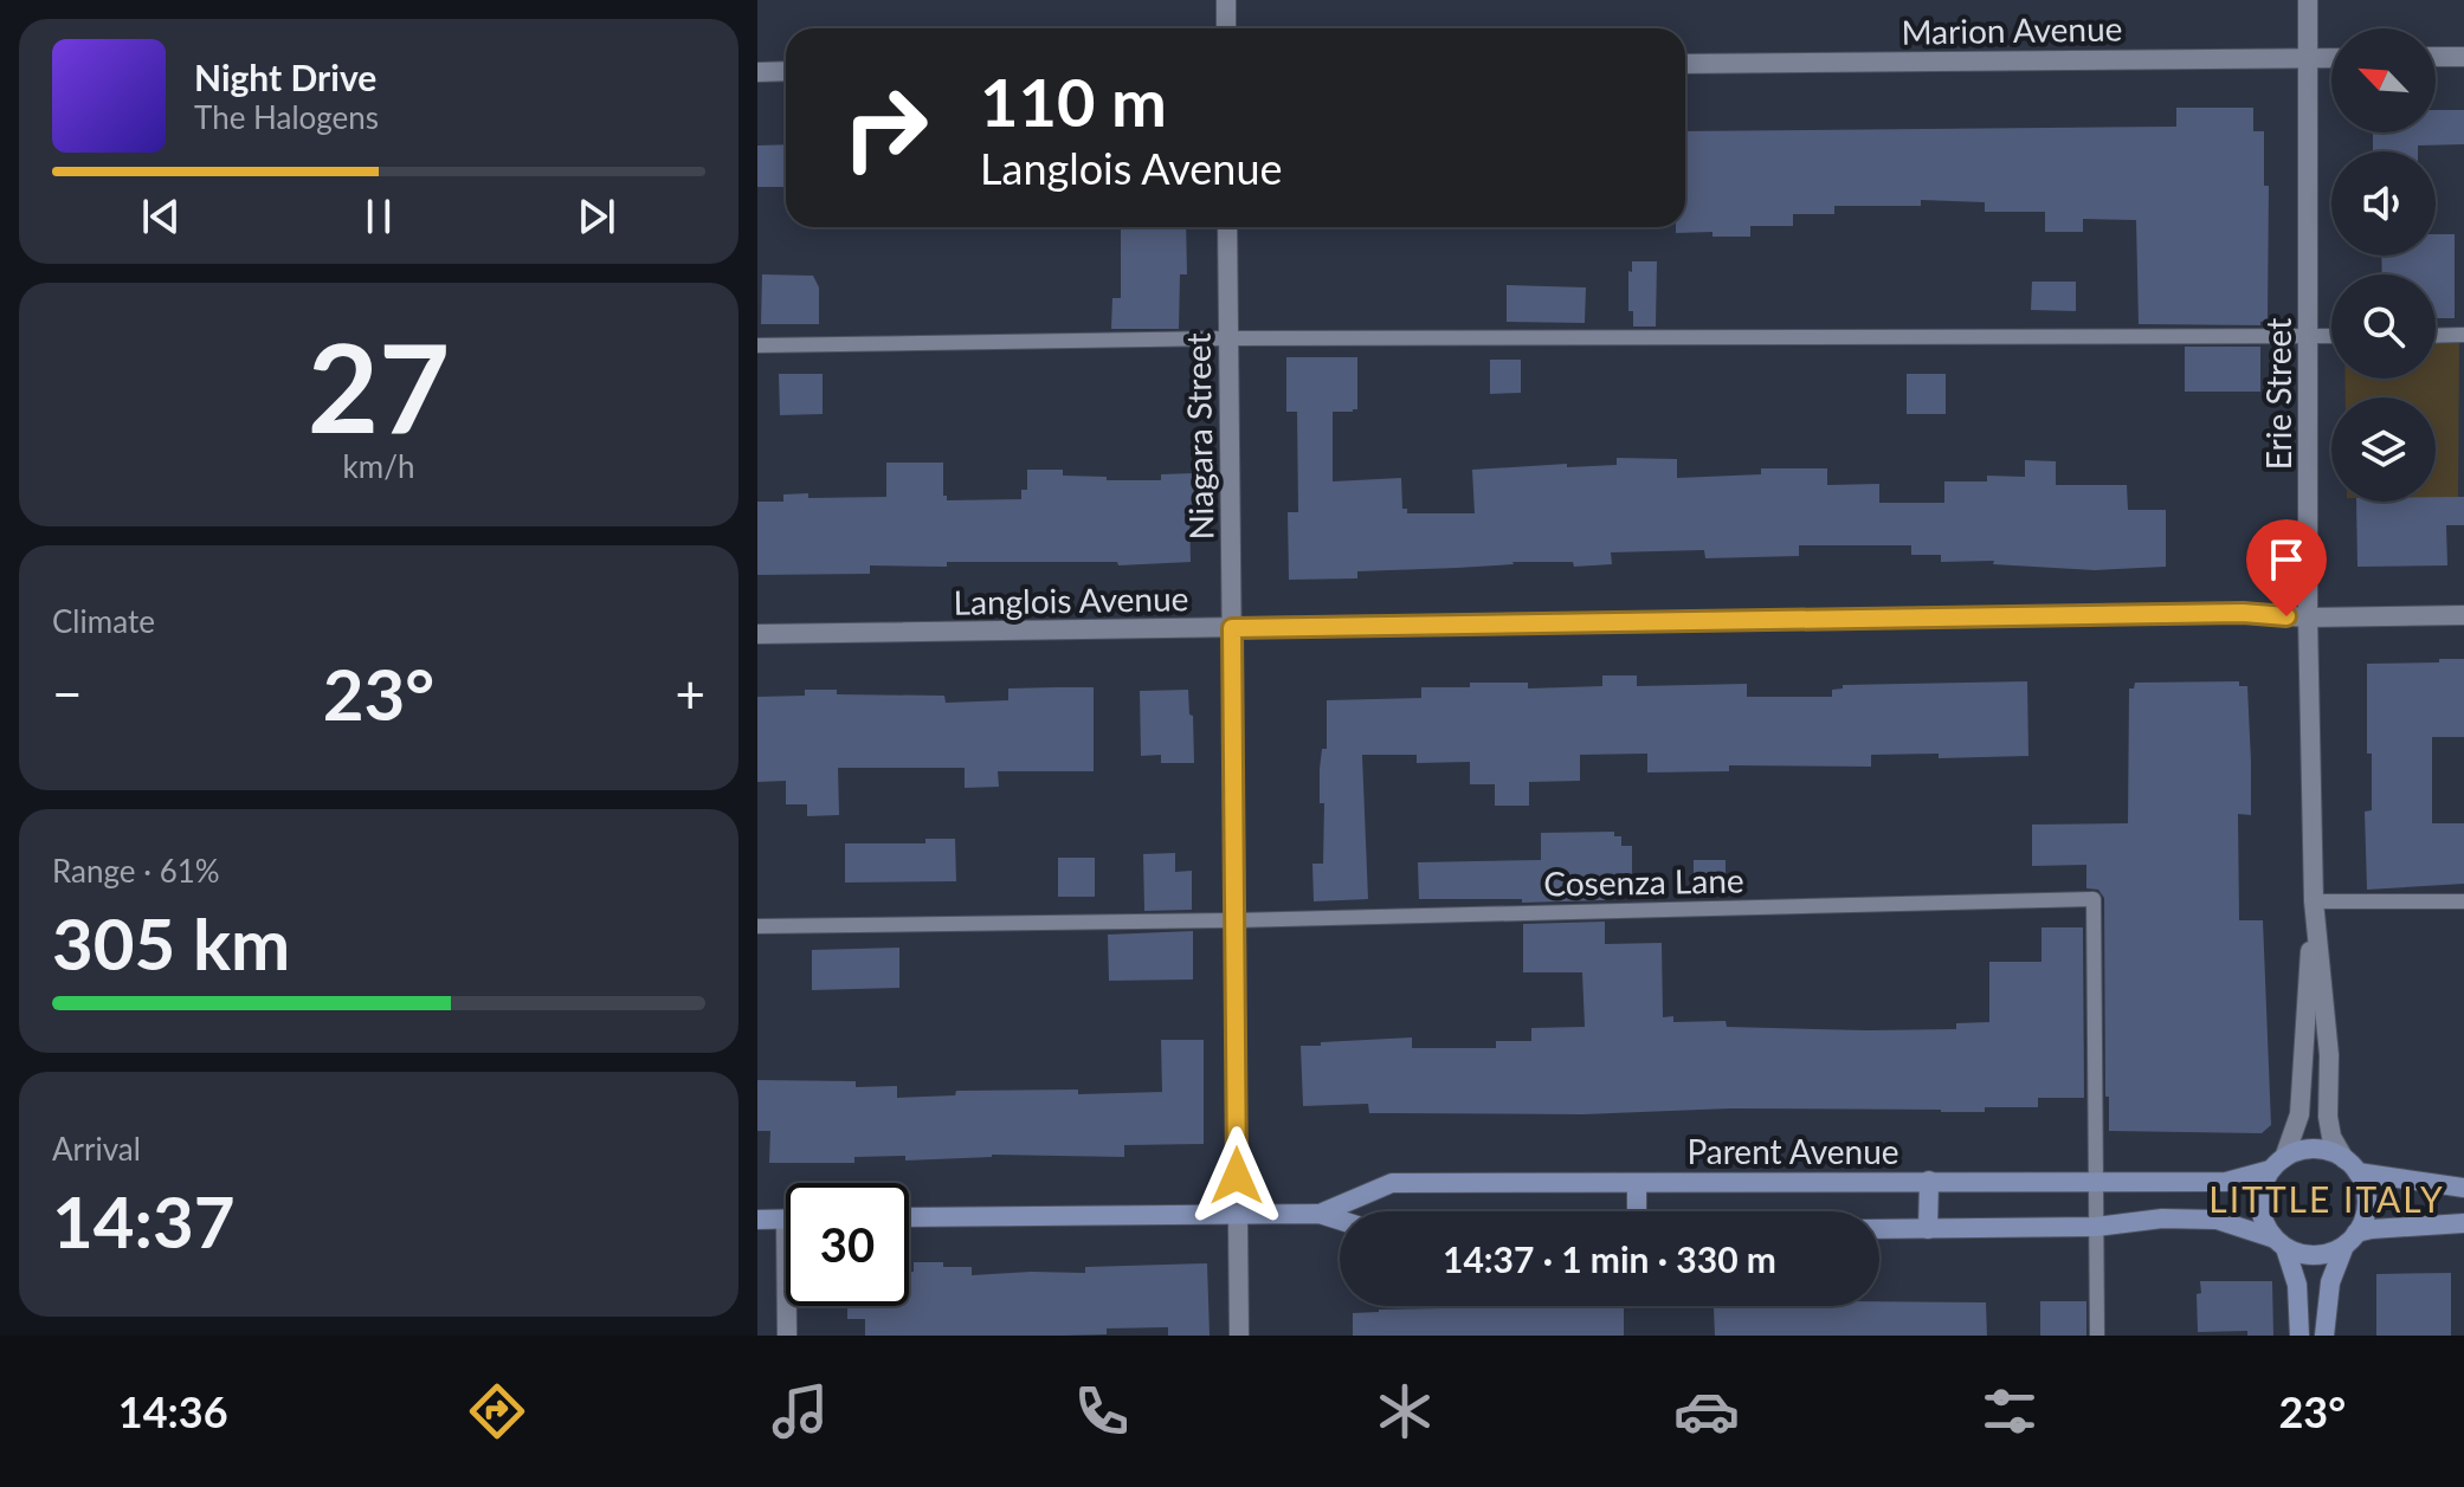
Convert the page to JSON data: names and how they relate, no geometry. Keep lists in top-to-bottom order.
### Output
{
  "streets": {
    "street": [
      "Marion Avenue",
      "Erie Street",
      "Niagara Street",
      "Langlois Avenue",
      "Parent Avenue"
    ],
    "lane": ["Cosenza Lane"]
  },
  "crossings": [
    ["Marion Avenue", "Erie Street"],
    ["Erie Street", "Langlois Avenue"],
    ["Erie Street", "Parent Avenue"],
    ["Niagara Street", "Langlois Avenue"],
    ["Niagara Street", "Cosenza Lane"],
    ["Niagara Street", "Parent Avenue"],
    ["Cosenza Lane", "Parent Avenue"]
  ],
  "districts": ["LITTLE ITALY"],
  "north": "top left",
  "page": {
    "turn": ["110 m", "Langlois Avenue"],
    "song": ["Night Drive", "The Halogens"],
    "tile": [
      ["27", "km/h"],
      "Climate",
      ["Range · 61%", "305 km"],
      ["Arrival", "14:37"]
    ],
    "heat": ["−", "23°", "+"],
    "limit": "30",
    "trip": "14:37 · 1 min · 330 m",
    "tabs": ["14:36", "23°"]
  }
}
